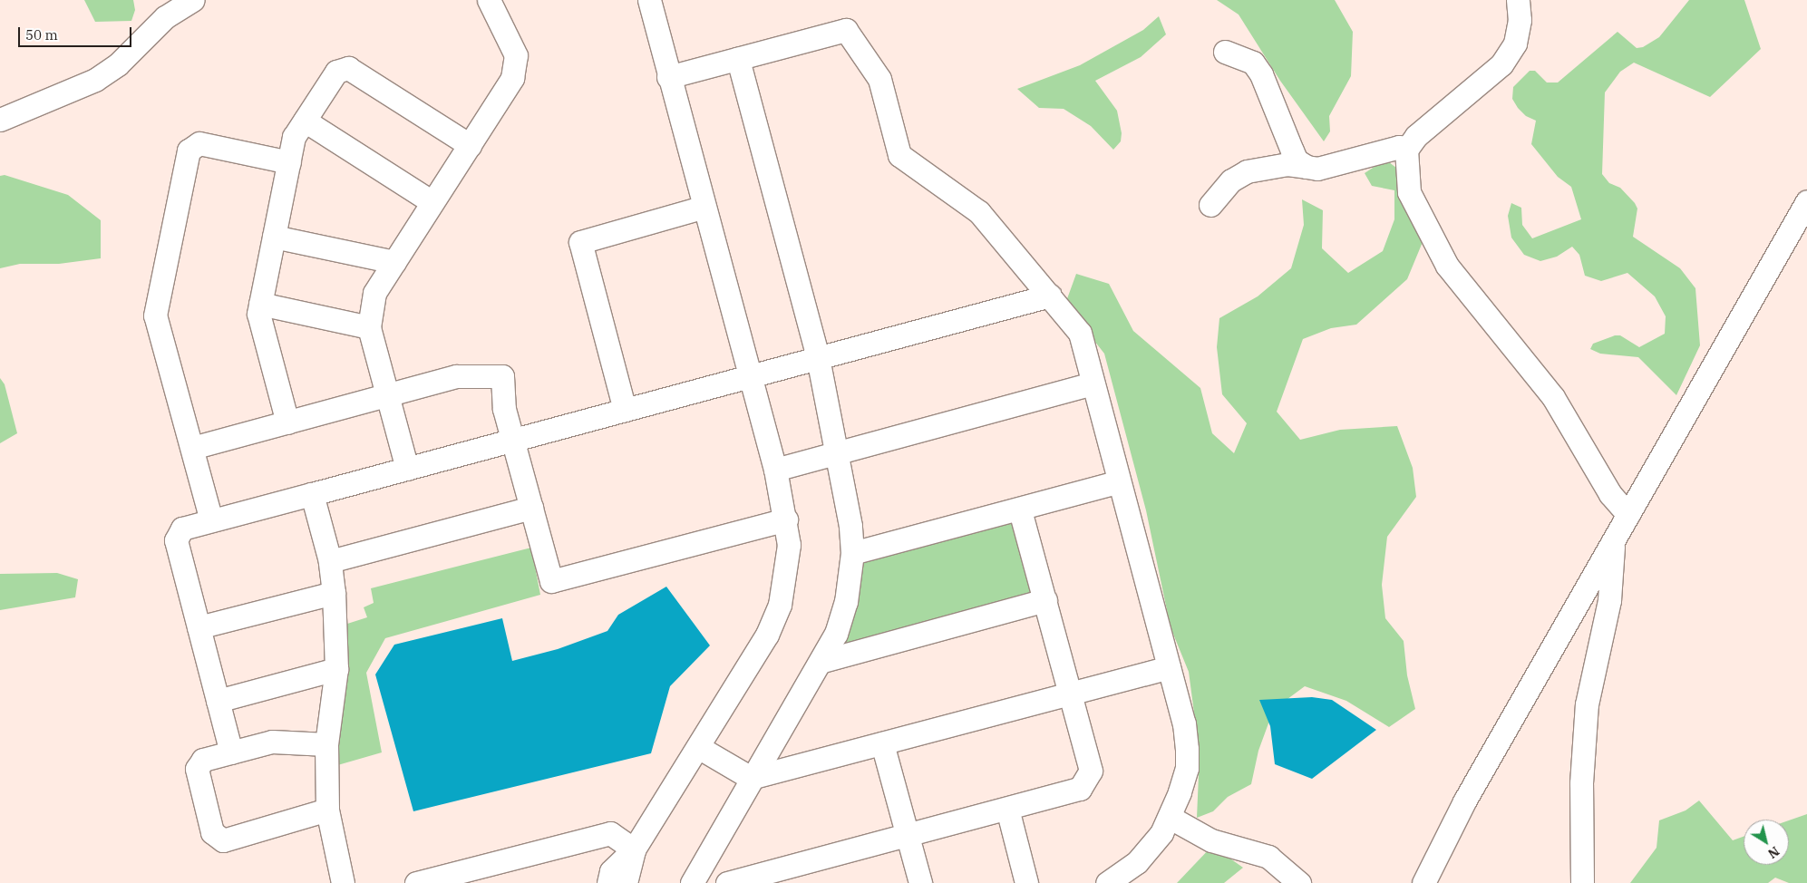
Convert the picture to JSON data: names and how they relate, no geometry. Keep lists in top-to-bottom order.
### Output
{
  "scale_bar": "50 m",
  "north": "bottom right"
}
